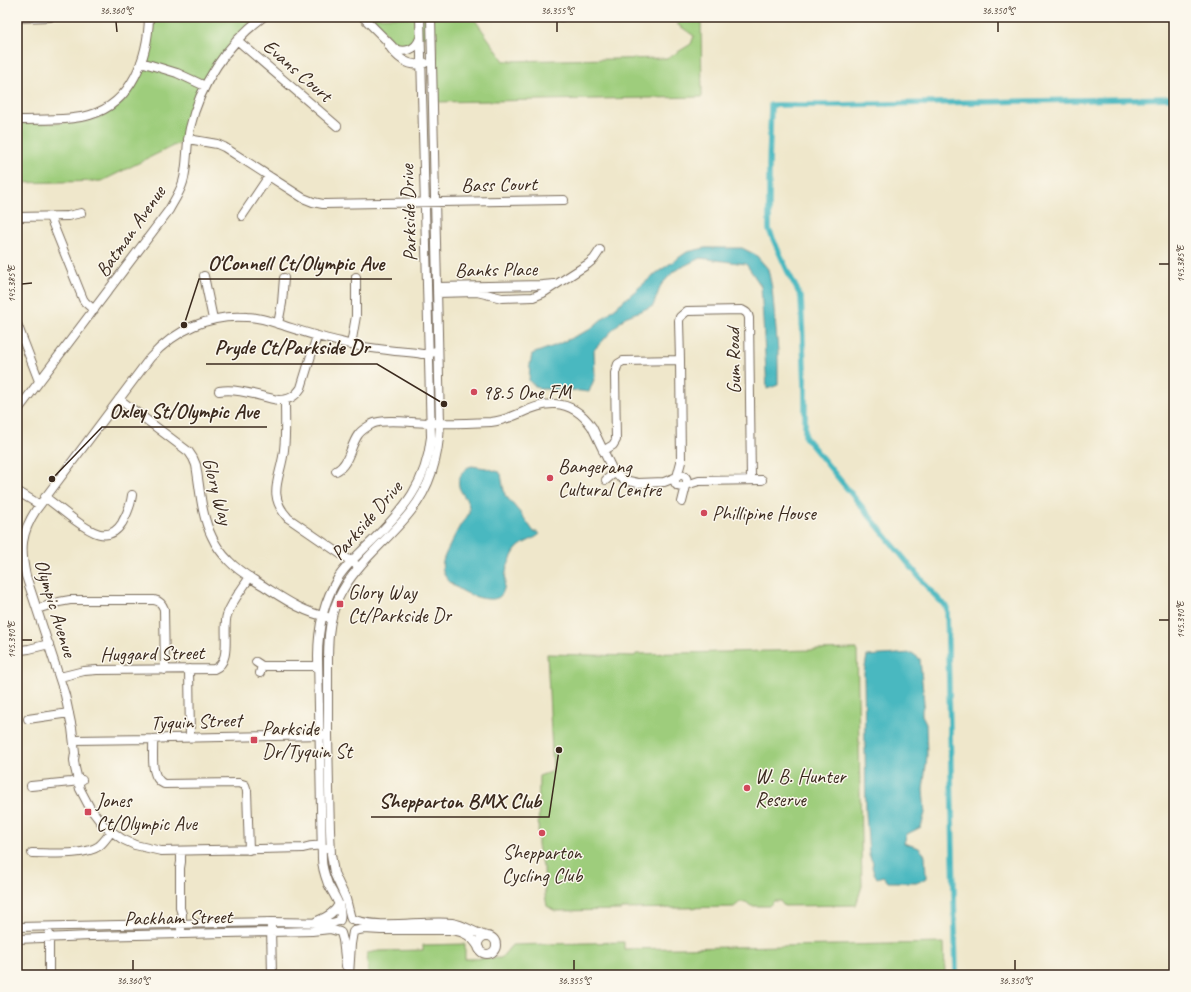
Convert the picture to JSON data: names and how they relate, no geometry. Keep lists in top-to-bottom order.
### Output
{
  "streets": {
    "street": [
      "Evans Court",
      "Bass Court",
      "Parkside Drive",
      "Batman Avenue",
      "Banks Place",
      "Gum Road",
      "Glory Way",
      "Olympic Avenue",
      "Huggard Street",
      "Tyquin Street",
      "Packham Street"
    ]
  },
  "crossings": [
    ["Evans Court", "Batman Avenue"],
    ["Bass Court", "Parkside Drive"],
    ["Bass Court", "Batman Avenue"],
    ["Parkside Drive", "Banks Place"],
    ["Parkside Drive", "Glory Way"],
    ["Parkside Drive", "Olympic Avenue"],
    ["Parkside Drive", "Tyquin Street"],
    ["Parkside Drive", "Packham Street"],
    ["Glory Way", "Olympic Avenue"],
    ["Glory Way", "Huggard Street"],
    ["Olympic Avenue", "Huggard Street"],
    ["Olympic Avenue", "Tyquin Street"]
  ],
  "places": {
    "other": [
      "O'Connell Ct/Olympic Ave",
      "98.5 One FM",
      "Pryde Ct/Parkside Dr",
      "Bangerang Cultural Centre",
      "Oxley St/Olympic Ave",
      "Phillipine House",
      "Shepparton BMX Club",
      "W. B. Hunter Reserve",
      "Shepparton Cycling Club"
    ],
    "transit": ["Glory Way Ct/Parkside Dr", "Parkside Dr/Tyquin St", "Jones Ct/Olympic Ave"]
  },
  "coordinates": [
    "36.360°S",
    "36.355°S",
    "36.350°S",
    "145.385°E",
    "145.390°E"
  ]
}
